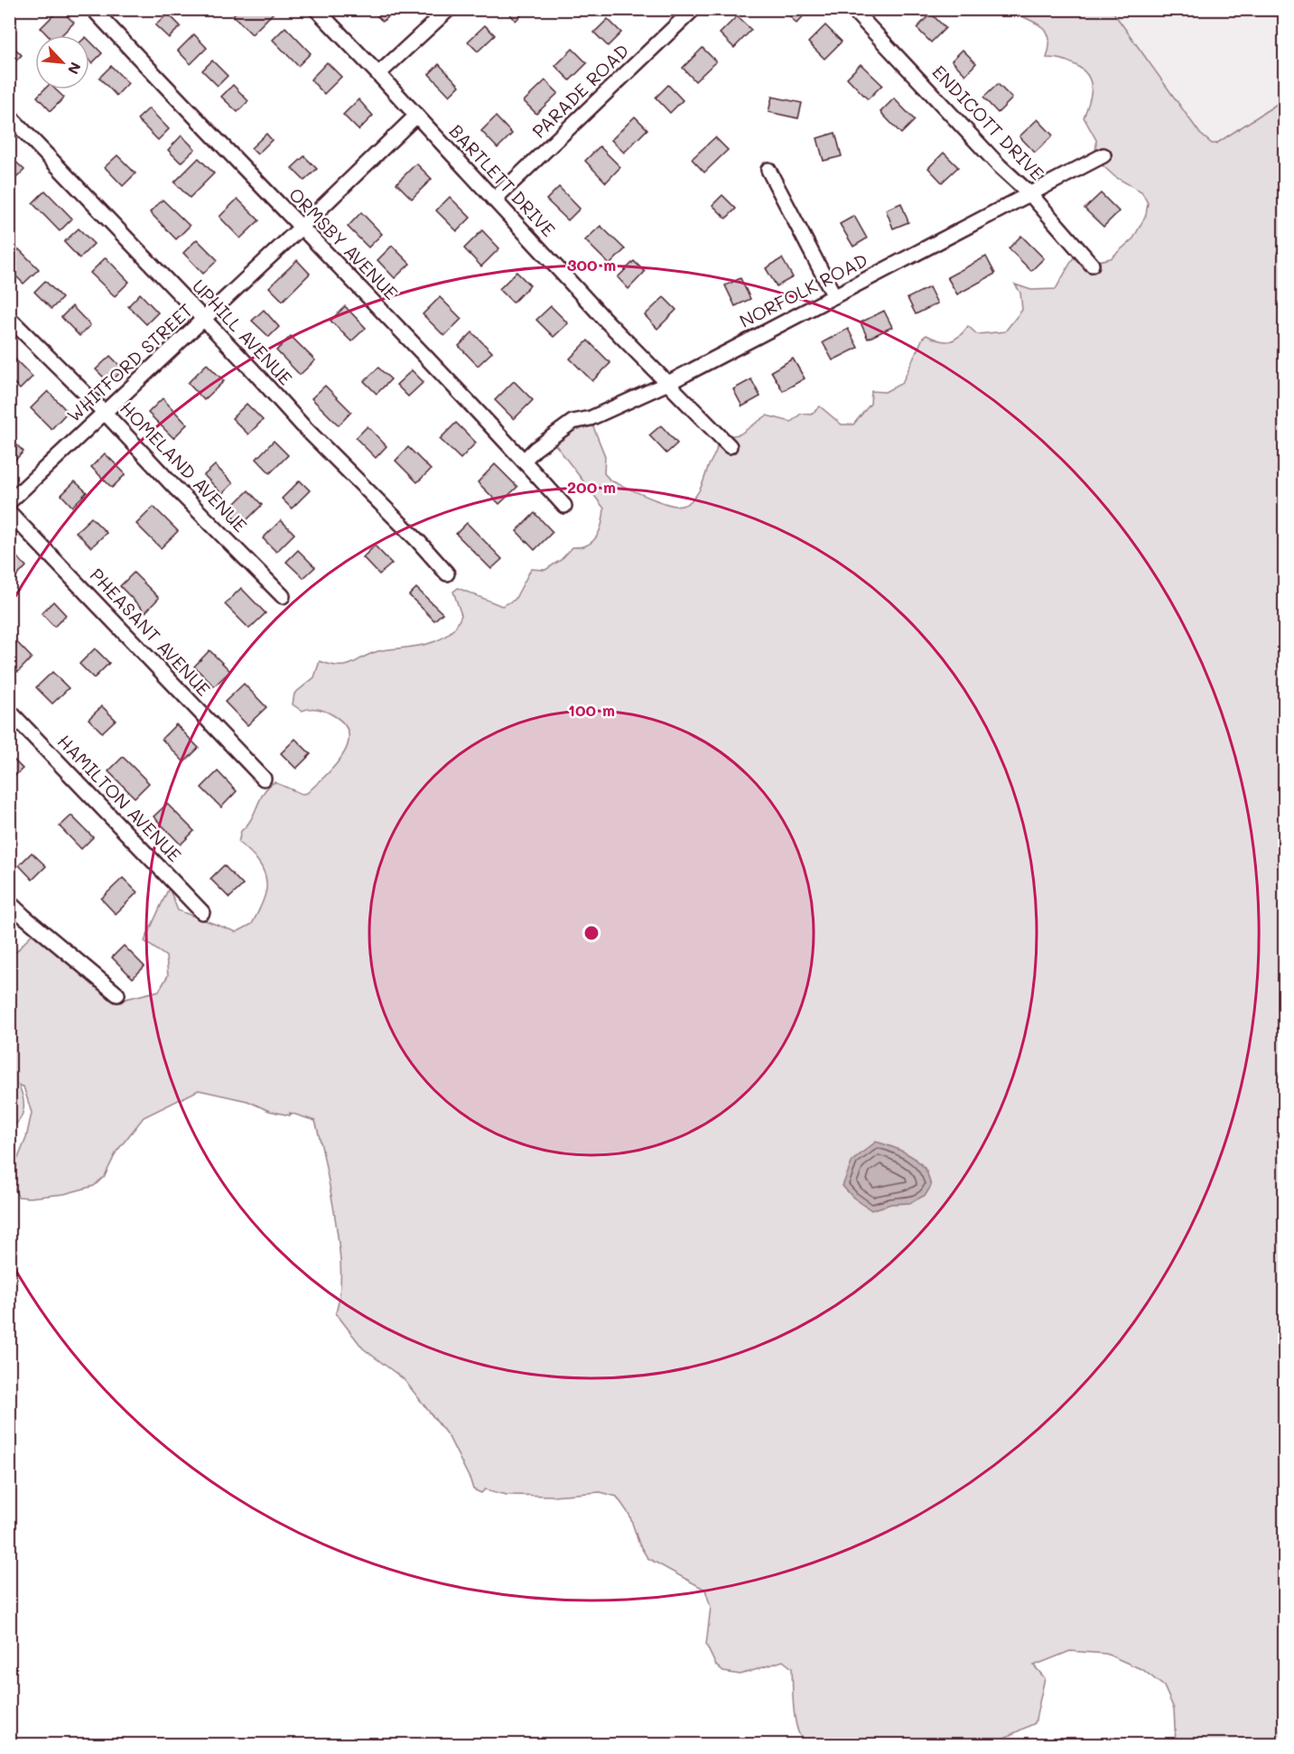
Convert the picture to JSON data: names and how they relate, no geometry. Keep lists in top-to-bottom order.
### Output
{
  "streets": {
    "street": [
      "PARADE ROAD",
      "ENDICOTT DRIVE",
      "BARTLETT DRIVE",
      "ORMSBY AVENUE",
      "NORFOLK ROAD",
      "UPHILL AVENUE",
      "WHITFORD STREET",
      "HOMELAND AVENUE",
      "PHEASANT AVENUE",
      "HAMILTON AVENUE"
    ]
  },
  "crossings": [
    ["PARADE ROAD", "BARTLETT DRIVE"],
    ["ENDICOTT DRIVE", "NORFOLK ROAD"],
    ["BARTLETT DRIVE", "NORFOLK ROAD"],
    ["BARTLETT DRIVE", "WHITFORD STREET"],
    ["ORMSBY AVENUE", "NORFOLK ROAD"],
    ["ORMSBY AVENUE", "WHITFORD STREET"],
    ["UPHILL AVENUE", "WHITFORD STREET"],
    ["WHITFORD STREET", "HOMELAND AVENUE"]
  ],
  "north": "bottom right",
  "rings": ["300 m", "200 m", "100 m"]
}
